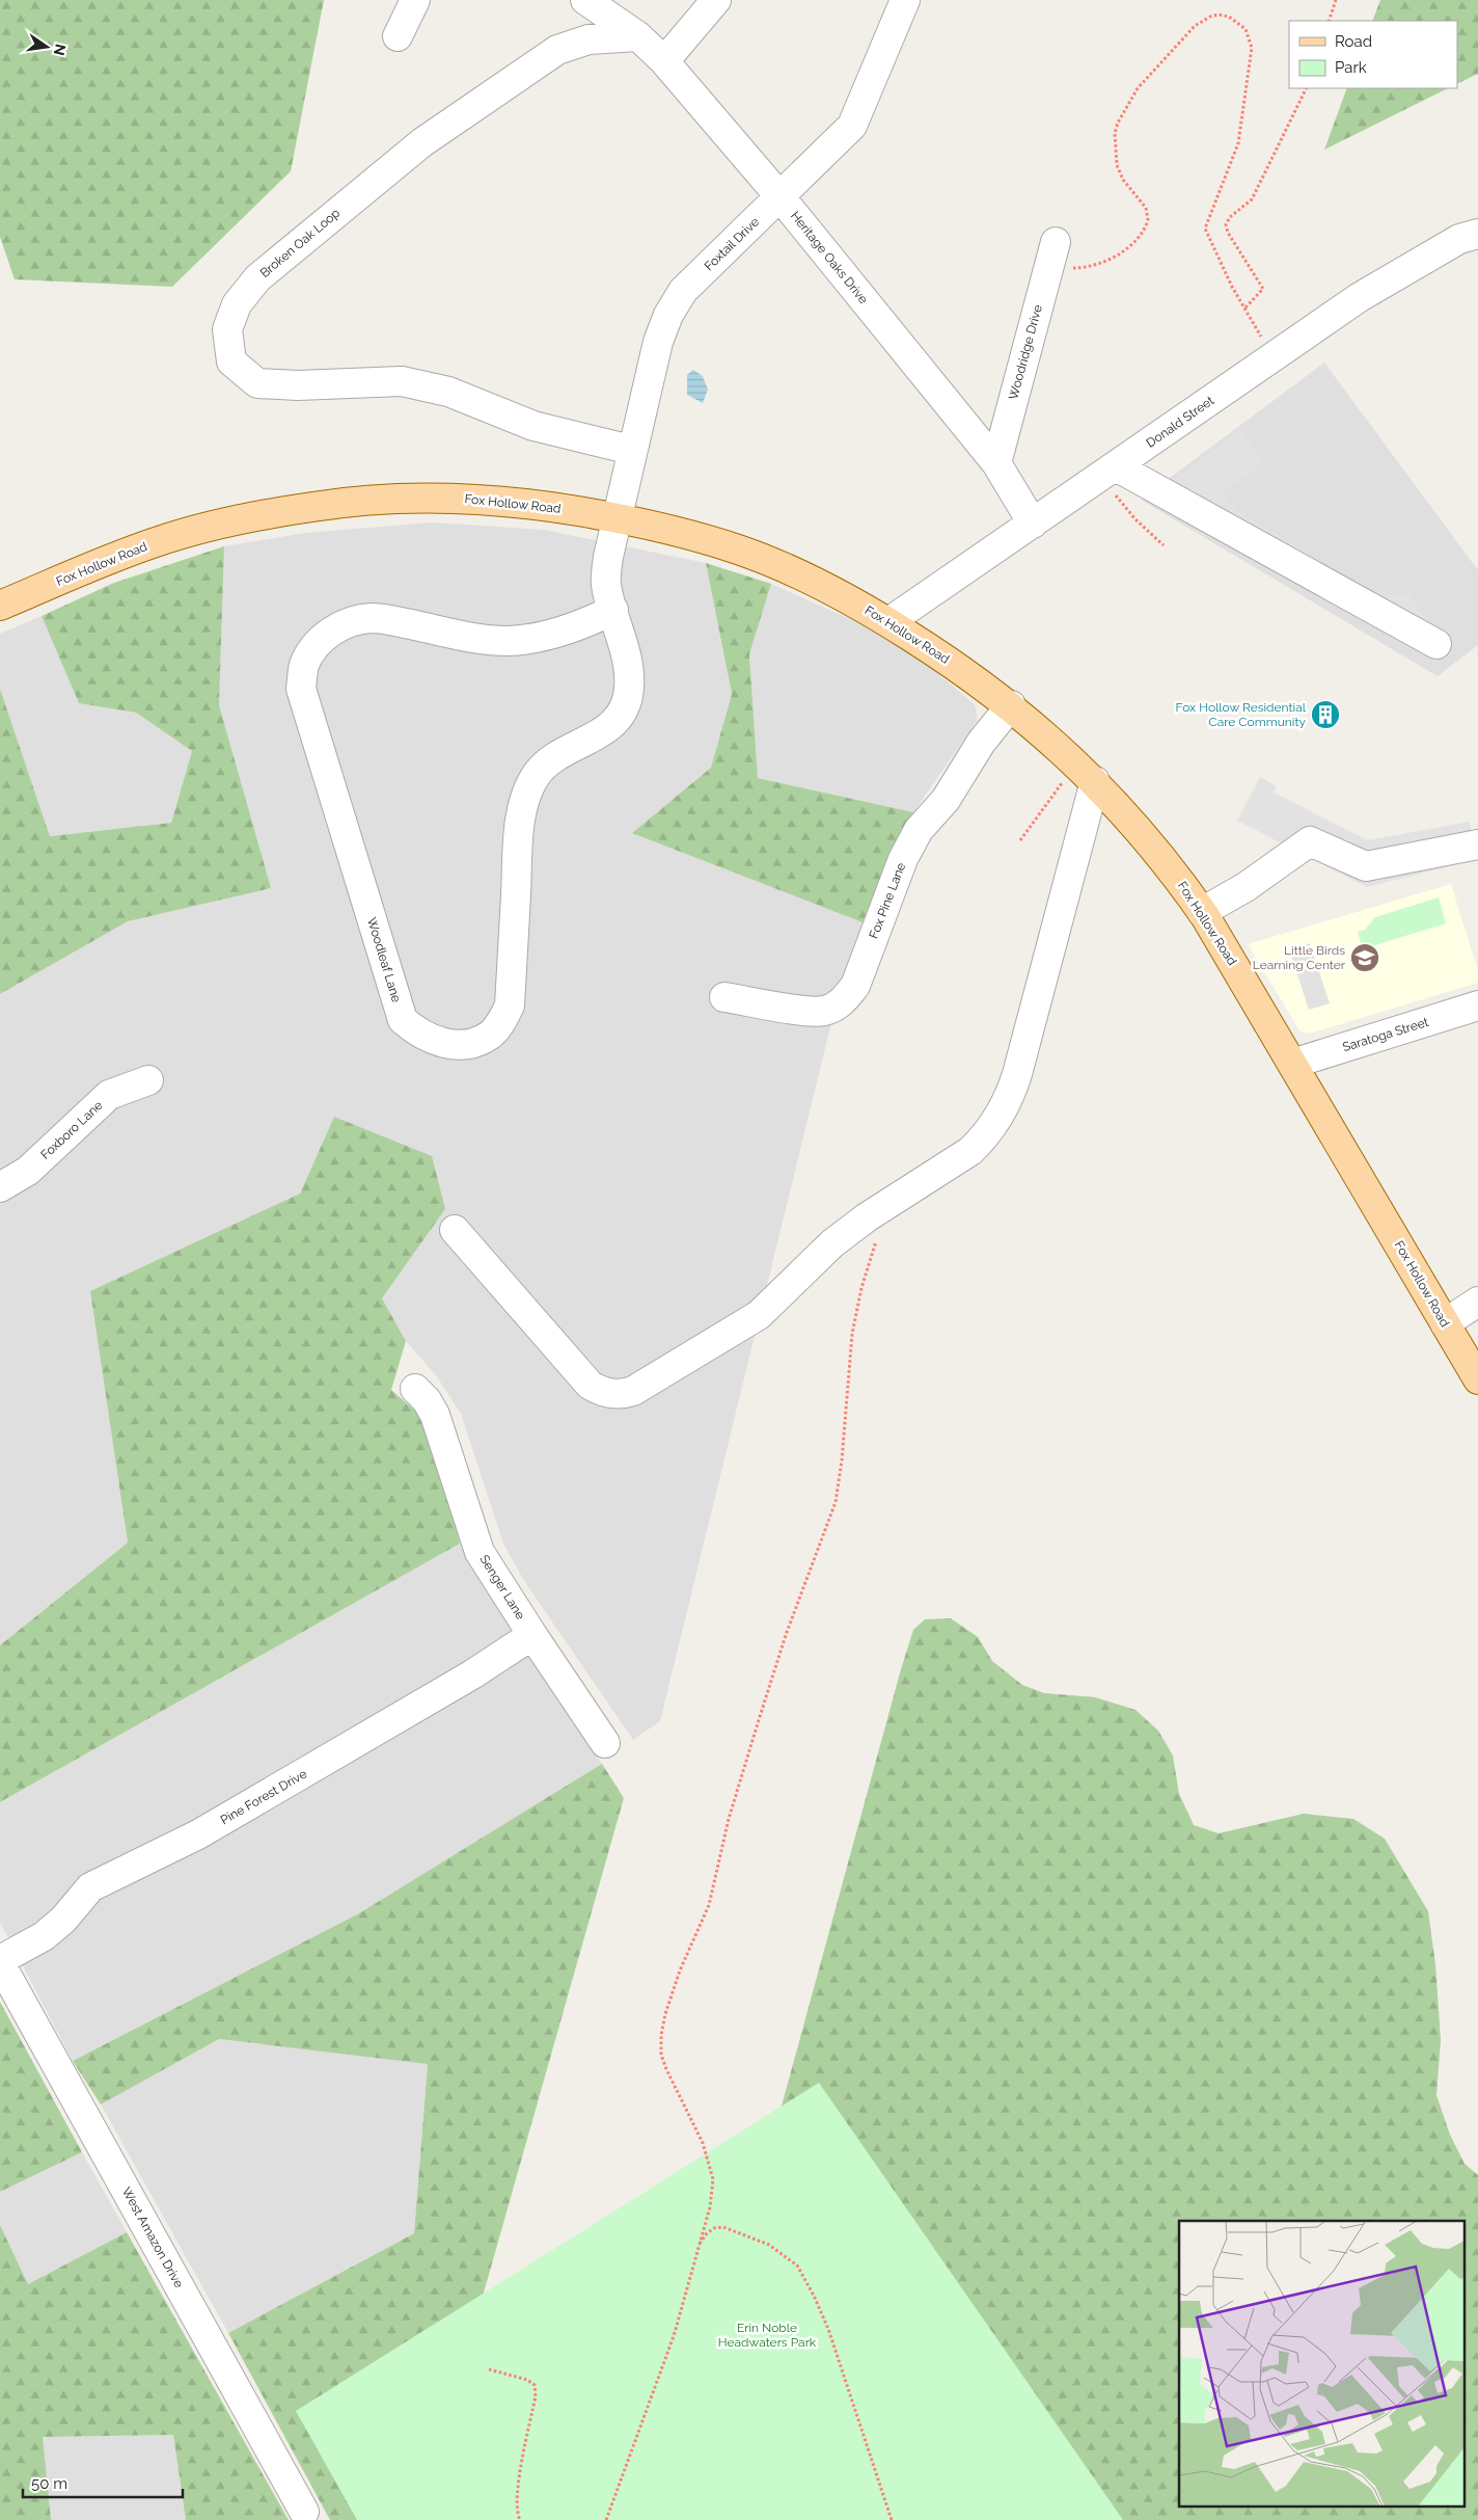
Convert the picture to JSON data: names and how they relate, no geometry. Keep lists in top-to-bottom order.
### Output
{
  "streets": {
    "main road": ["Fox Hollow Road"],
    "street": [
      "Broken Oak Loop",
      "Foxtail Drive",
      "Heritage Oaks Drive",
      "Woodridge Drive",
      "Donald Street",
      "Fox Pine Lane",
      "Woodleaf Lane",
      "Saratoga Street",
      "Foxboro Lane",
      "Senger Lane",
      "Pine Forest Drive",
      "West Amazon Drive"
    ]
  },
  "crossings": [
    ["Broken Oak Loop", "Foxtail Drive"],
    ["Foxtail Drive", "Heritage Oaks Drive"],
    ["Foxtail Drive", "Fox Hollow Road"],
    ["Foxtail Drive", "Woodleaf Lane"],
    ["Heritage Oaks Drive", "Woodridge Drive"],
    ["Heritage Oaks Drive", "Donald Street"],
    ["Donald Street", "Fox Hollow Road"],
    ["Fox Hollow Road", "Fox Pine Lane"],
    ["Fox Hollow Road", "Woodleaf Lane"],
    ["Fox Hollow Road", "Saratoga Street"],
    ["Senger Lane", "Pine Forest Drive"]
  ],
  "parks": ["Erin Noble Headwaters Park"],
  "places": {
    "building": ["Fox Hollow Residential Care Community"],
    "school or university": ["Little Birds Learning Center"]
  },
  "legend": ["Road", "Park"],
  "scale_bar": "50 m",
  "north": "right"
}
